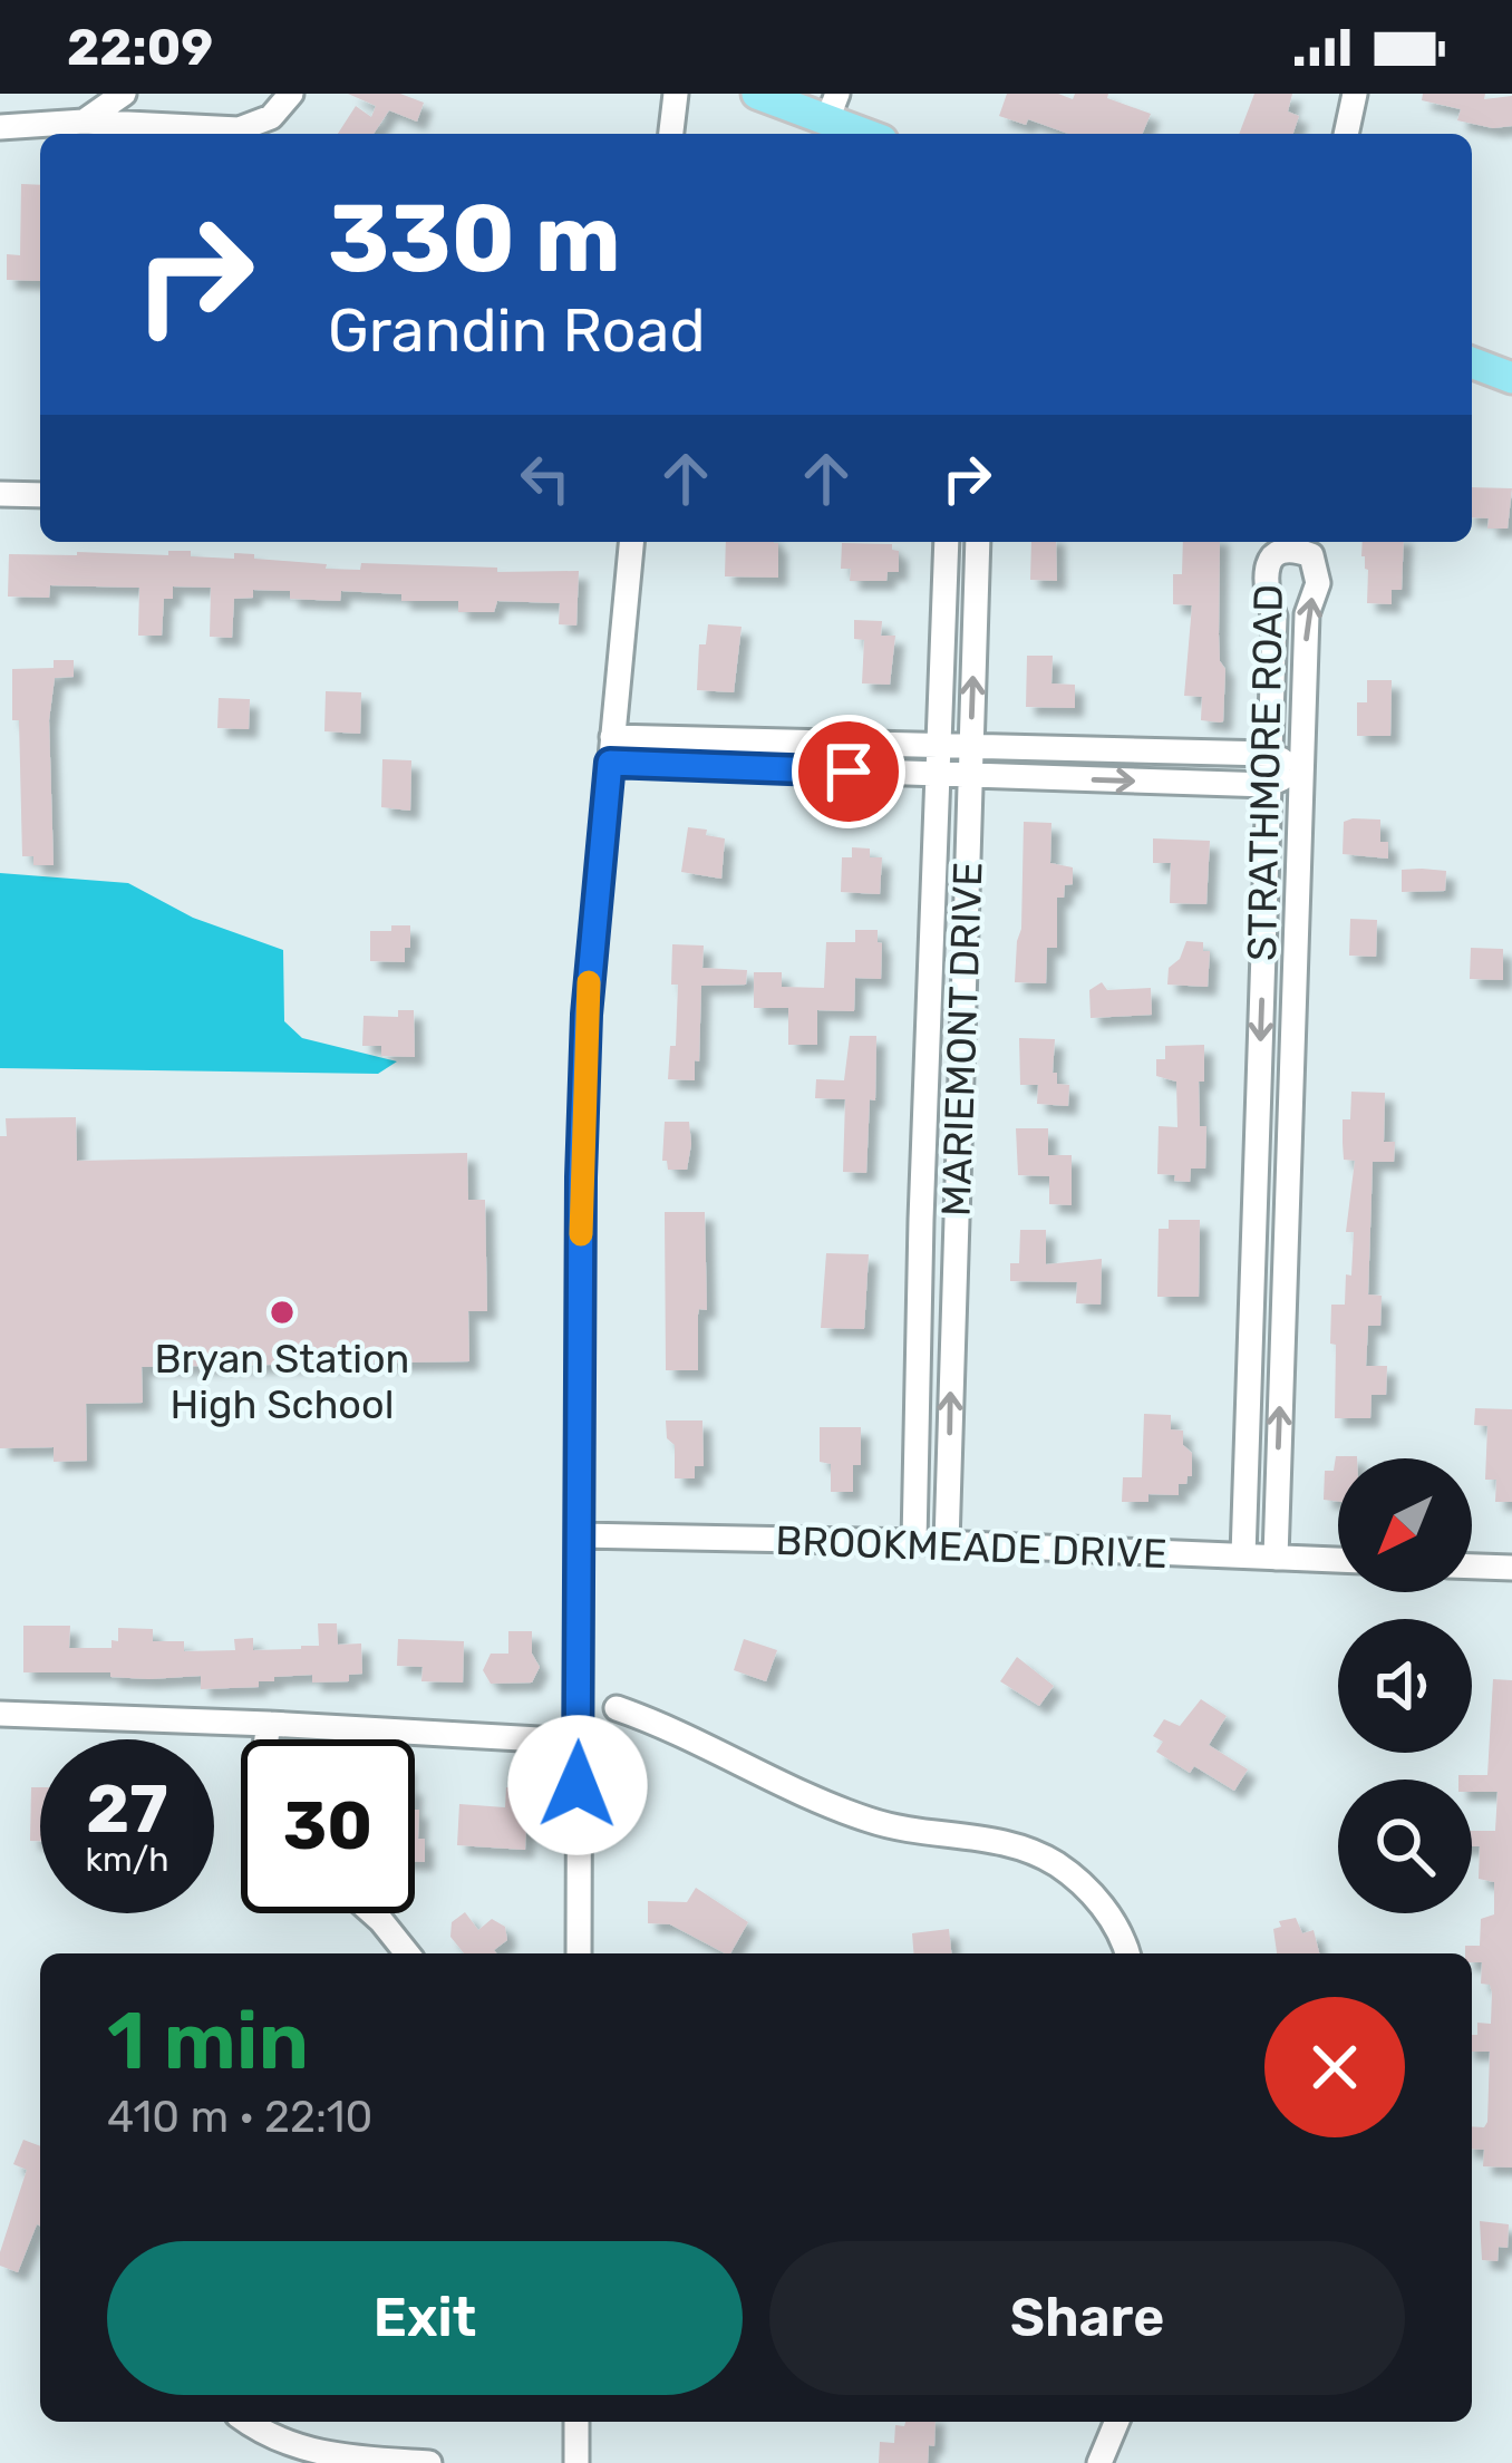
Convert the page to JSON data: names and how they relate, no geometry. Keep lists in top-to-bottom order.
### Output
{
  "streets": {
    "street": ["STRATHMORE ROAD", "MARIEMONT DRIVE", "BROOKMEADE DRIVE"]
  },
  "crossings": [
    ["STRATHMORE ROAD", "BROOKMEADE DRIVE"],
    ["MARIEMONT DRIVE", "BROOKMEADE DRIVE"]
  ],
  "places": ["Bryan Station High School"],
  "north": "bottom left",
  "page": {
    "status": "22:09",
    "turn": ["330 m", "Grandin Road"],
    "speed": "27 km/h",
    "limit": "30",
    "heading": ["1 min", "410 m · 22:10"],
    "buttons": ["Exit", "Share"]
  }
}
